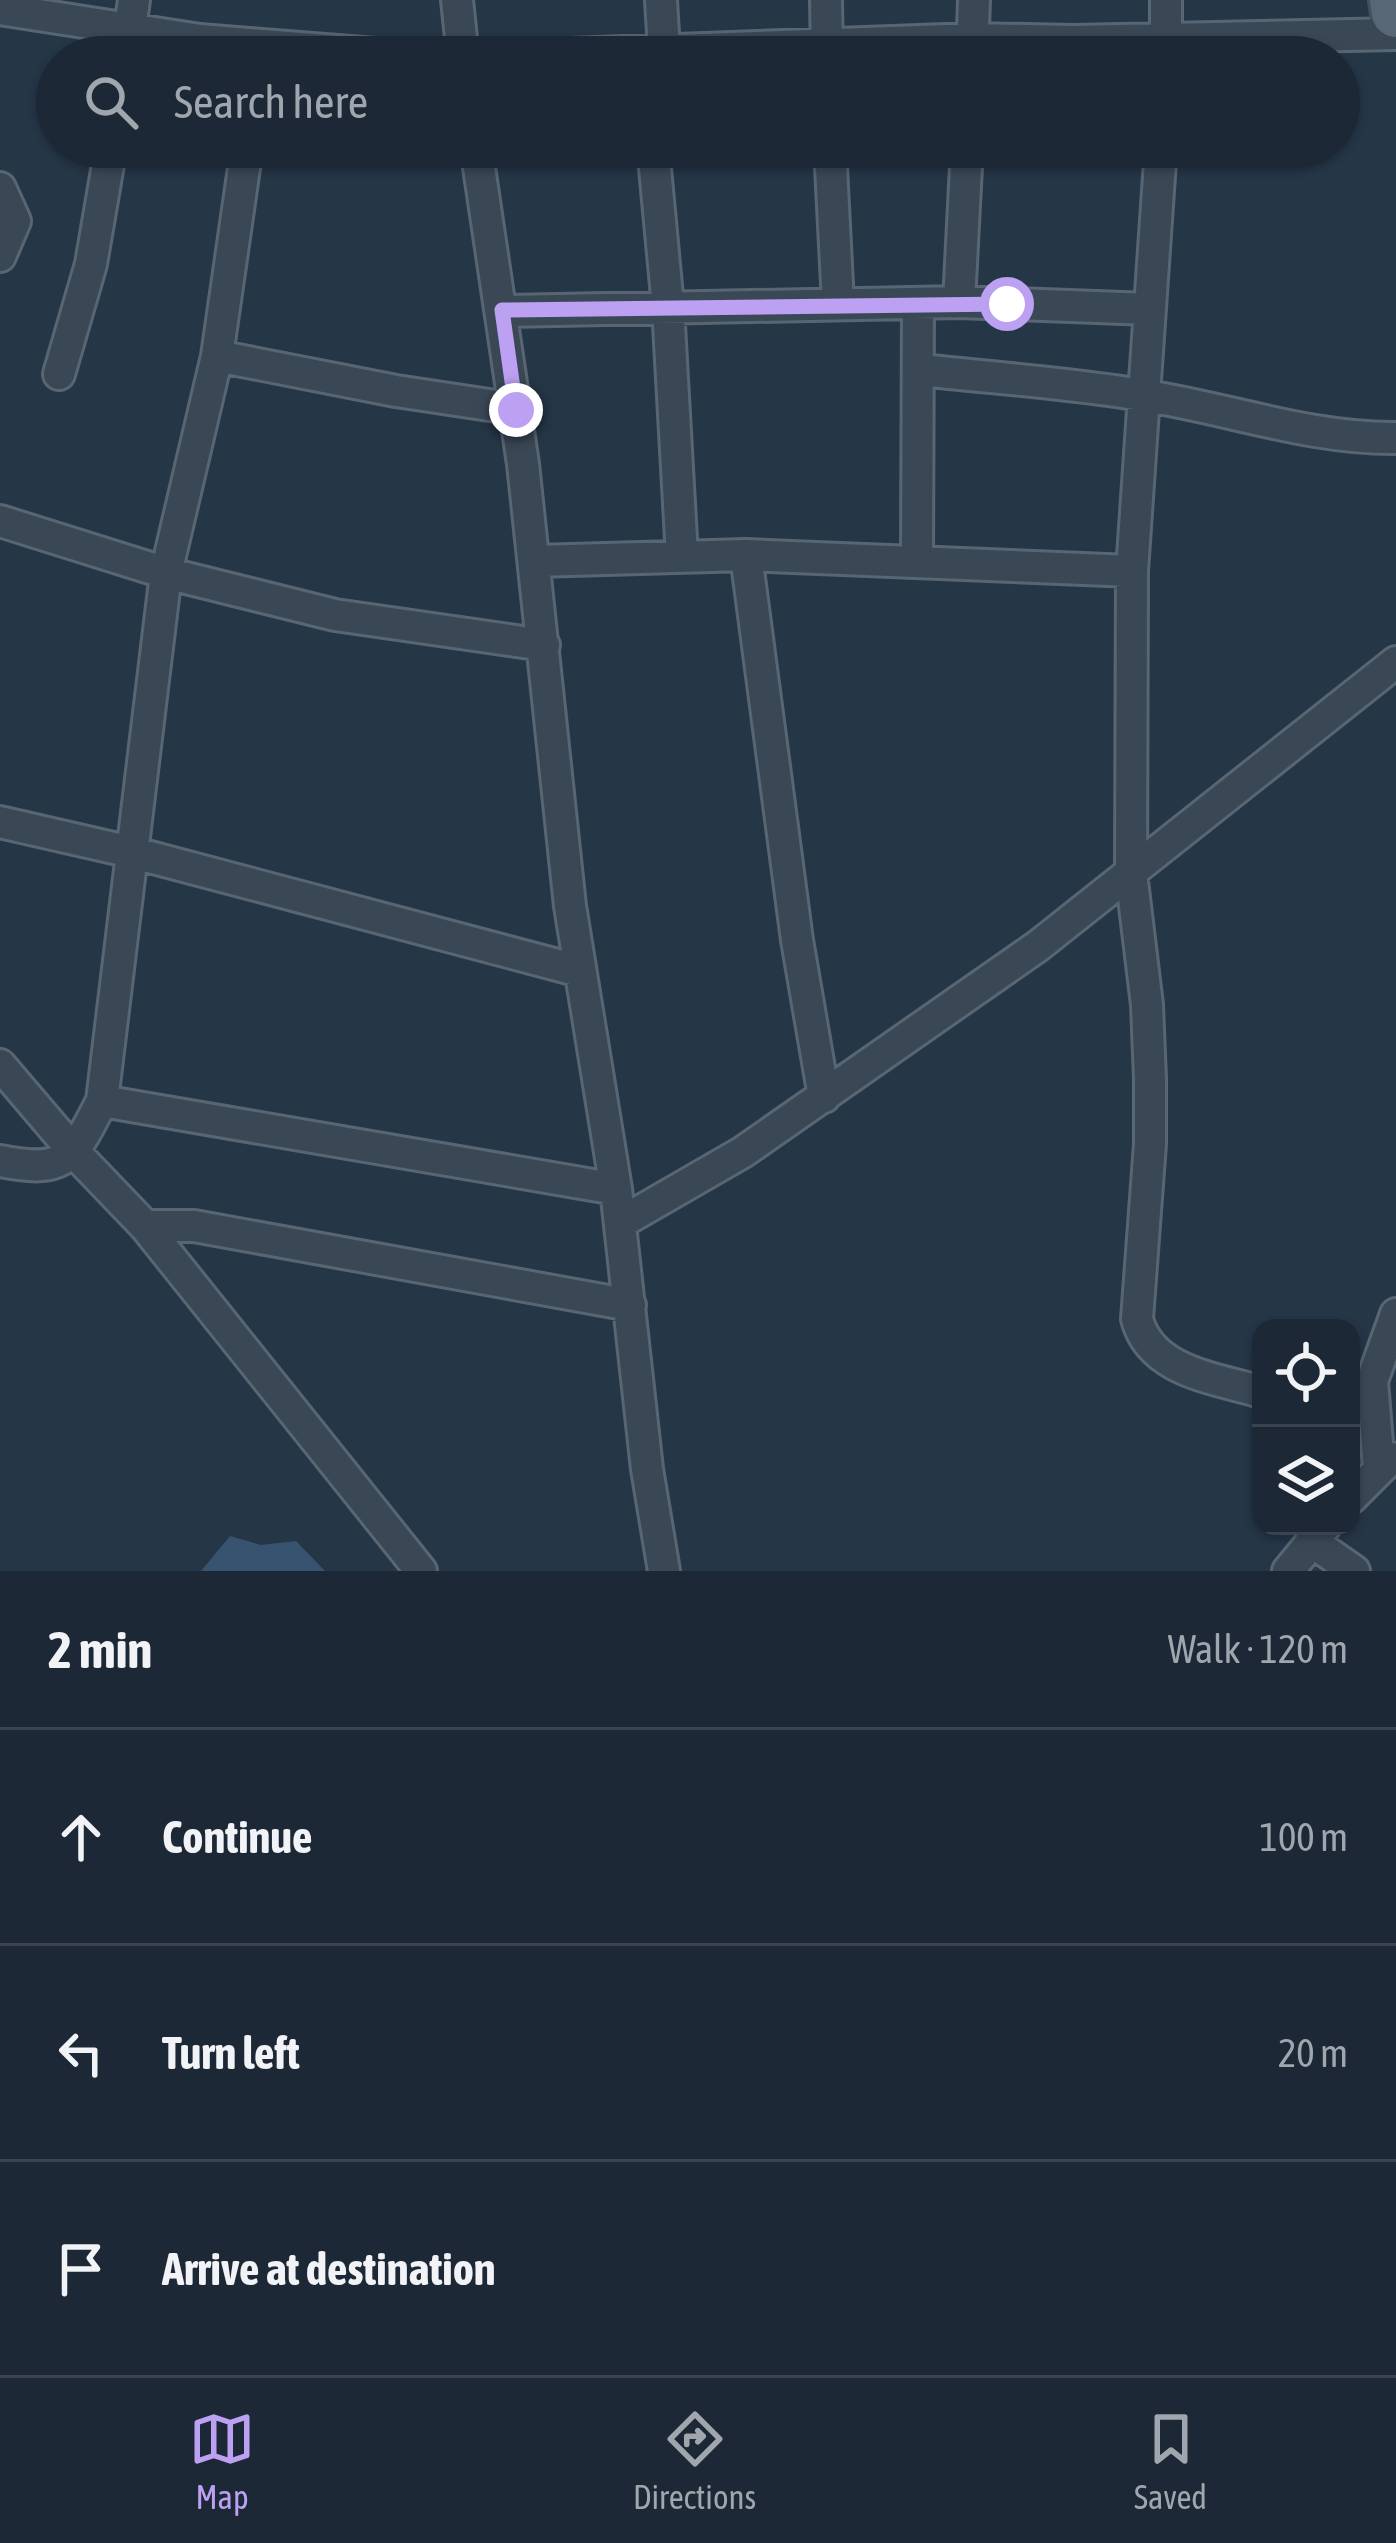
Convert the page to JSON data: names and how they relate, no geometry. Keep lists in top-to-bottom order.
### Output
{
  "page": {
    "search": "Search here",
    "heading": ["2 min", "Walk · 120 m"],
    "list": [
      ["Continue", "100 m"],
      ["Turn left", "20 m"],
      "Arrive at destination"
    ],
    "nav": ["Map", "Directions", "Saved"]
  }
}
